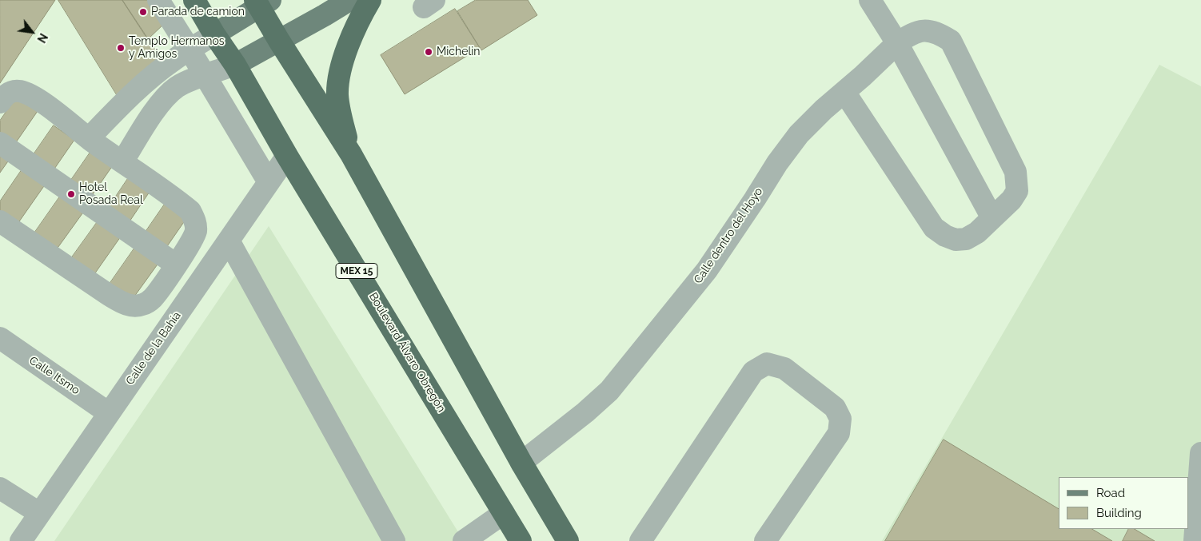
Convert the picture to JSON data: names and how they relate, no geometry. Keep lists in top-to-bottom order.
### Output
{
  "streets": {
    "highway": ["MEX 15", "Boulevard Álvaro Obregón"],
    "lane": ["Calle dentro del Hoyo", "Calle de la Bahía", "Calle Itsmo"]
  },
  "crossings": [
    ["Calle de la Bahía", "Boulevard Álvaro Obregón"],
    ["Calle de la Bahía", "Calle Itsmo"]
  ],
  "places": [
    "Parada de camion",
    "Templo Hermanos y Amigos",
    "Michelin",
    "Hotel Posada Real"
  ],
  "legend": ["Road", "Building"],
  "north": "bottom right"
}
